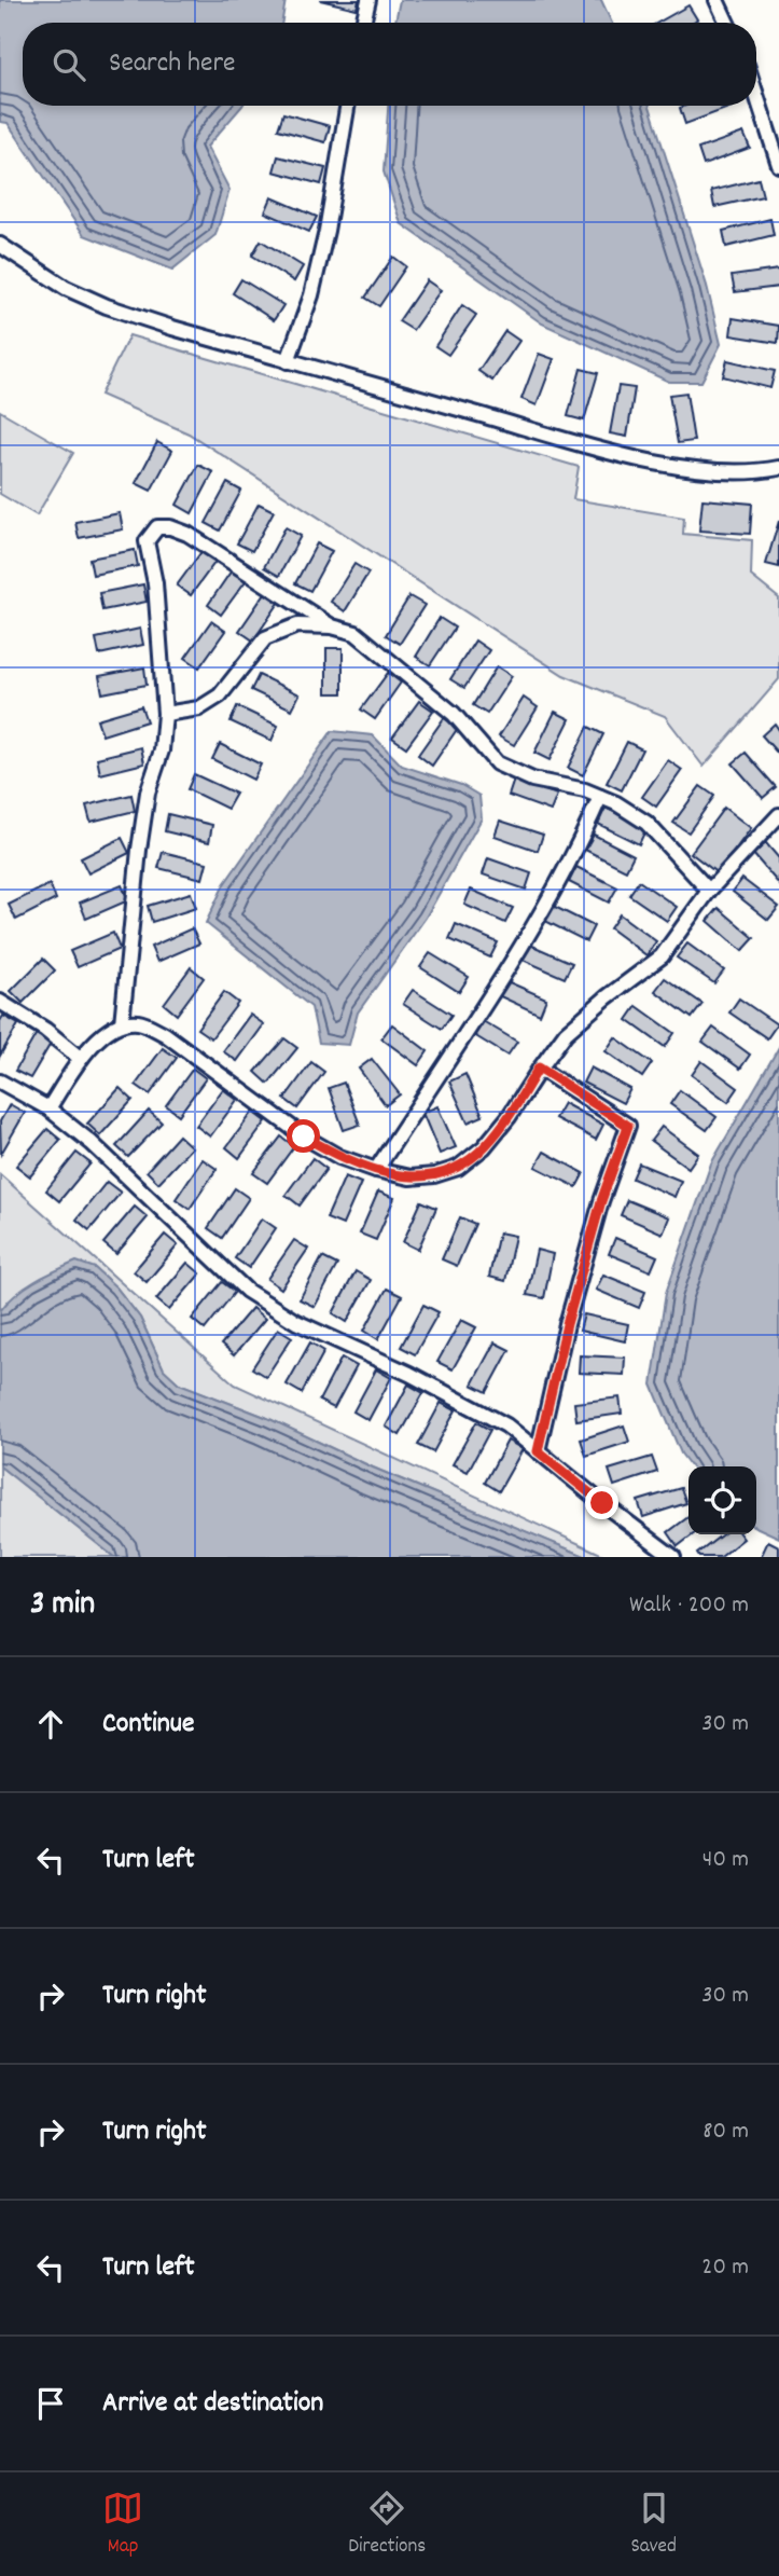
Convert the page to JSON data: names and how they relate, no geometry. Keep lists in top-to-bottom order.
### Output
{
  "page": {
    "search": "Search here",
    "heading": ["3 min", "Walk · 200 m"],
    "list": [
      ["Continue", "30 m"],
      ["Turn left", "40 m"],
      ["Turn right", "30 m"],
      ["Turn right", "80 m"],
      ["Turn left", "20 m"],
      "Arrive at destination"
    ],
    "nav": ["Map", "Directions", "Saved"]
  }
}
